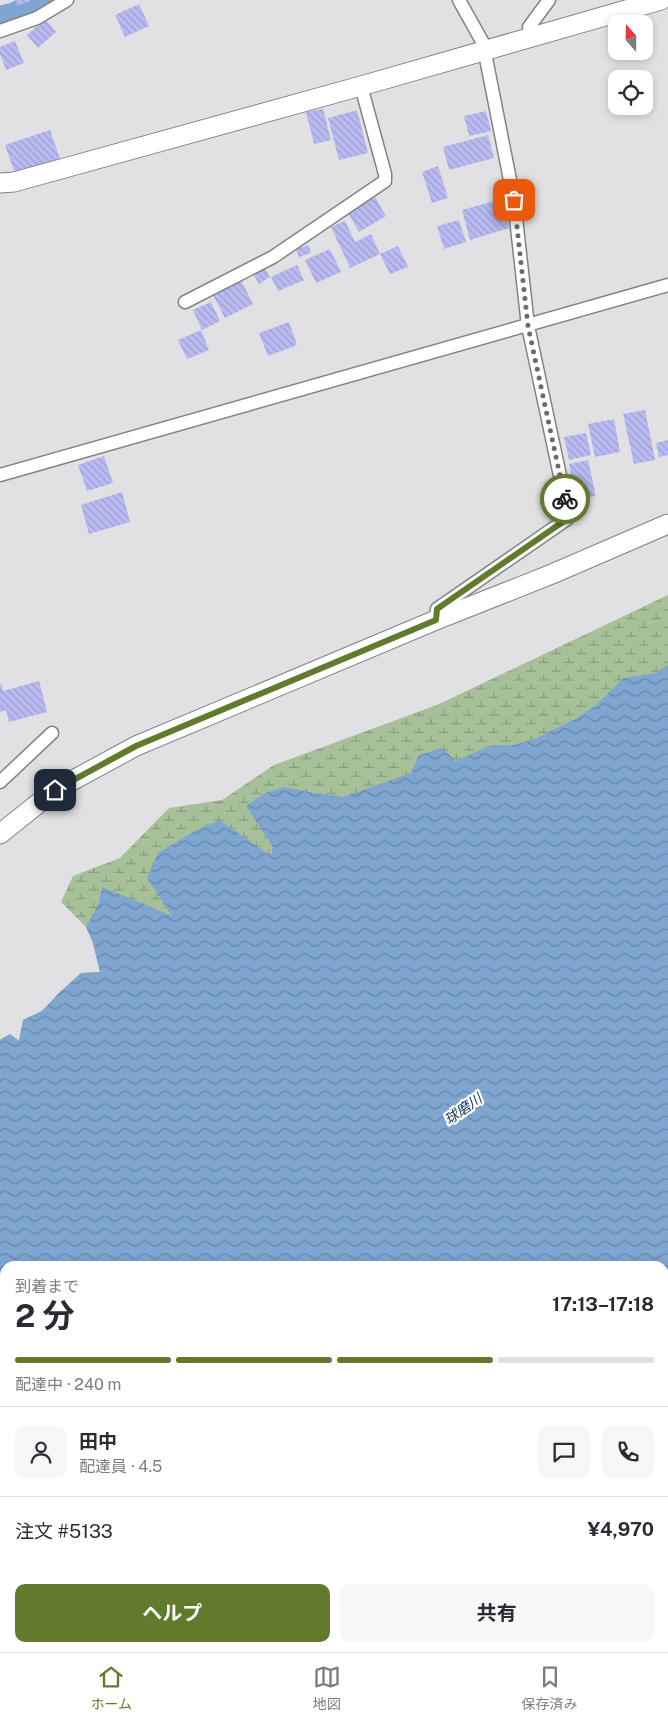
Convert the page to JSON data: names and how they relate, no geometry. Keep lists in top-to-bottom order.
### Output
{
  "water": ["球磨川"],
  "north": "top",
  "page": {
    "heading": ["2 分", "到着まで", "17:13–17:18"],
    "panel": [
      "田中",
      "配達員 · 4.5",
      "注文 #5133",
      "¥4,970"
    ],
    "bar": "配達中 · 240 m",
    "buttons": ["ヘルプ", "共有"],
    "tabs": ["ホーム", "地図", "保存済み"]
  }
}
